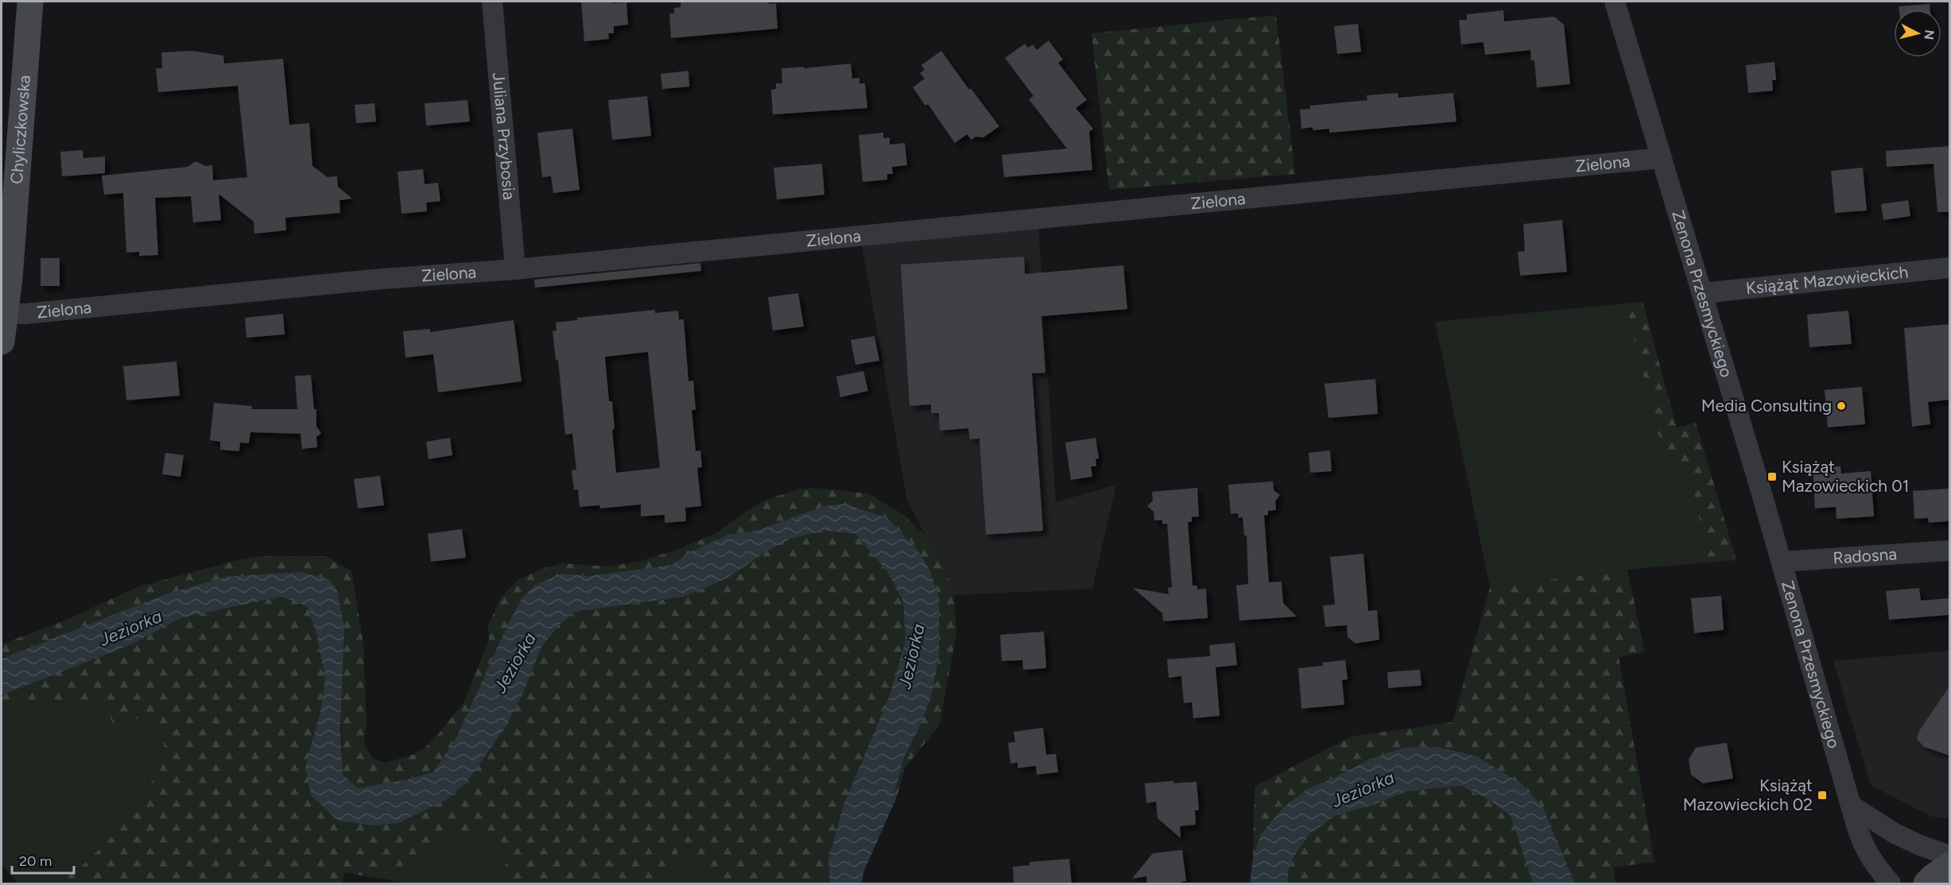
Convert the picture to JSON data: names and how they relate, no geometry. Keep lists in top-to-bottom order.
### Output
{
  "streets": {
    "street": [
      "Chyliczkowska",
      "Juliana Przybosia",
      "Zielona",
      "Książąt Mazowieckich",
      "Zenona Przesmyckiego",
      "Radosna"
    ]
  },
  "crossings": [
    ["Chyliczkowska", "Zielona"],
    ["Juliana Przybosia", "Zielona"],
    ["Zielona", "Zenona Przesmyckiego"],
    ["Książąt Mazowieckich", "Zenona Przesmyckiego"],
    ["Zenona Przesmyckiego", "Radosna"]
  ],
  "water": ["Jeziorka"],
  "places": {
    "other": ["Media Consulting"],
    "transit": ["Książąt Mazowieckich 01", "Książąt Mazowieckich 02"]
  },
  "scale_bar": "20 m",
  "north": "right"
}
